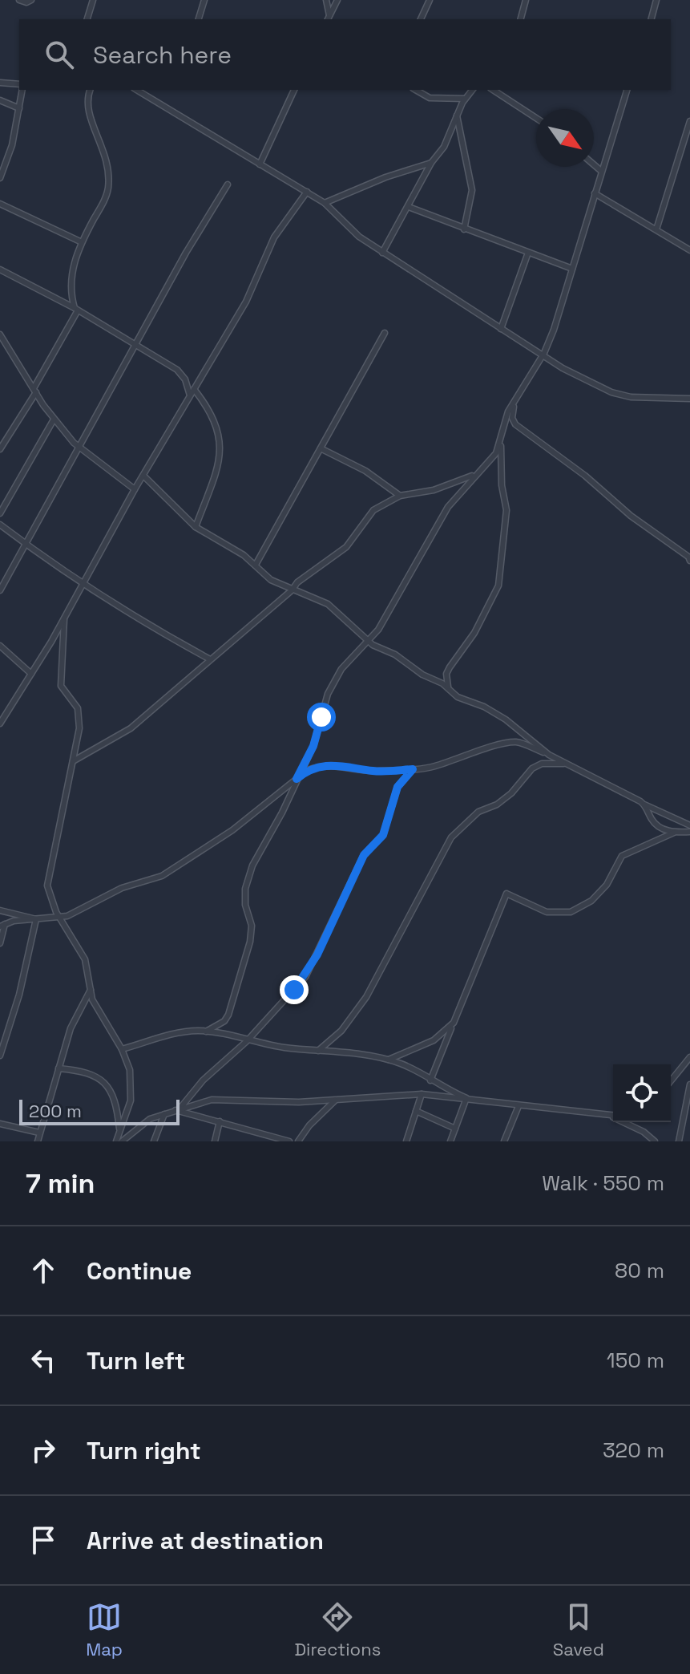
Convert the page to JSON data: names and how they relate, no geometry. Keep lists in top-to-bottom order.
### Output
{
  "scale_bar": "200 m",
  "north": "bottom right",
  "page": {
    "search": "Search here",
    "scale": "200 m",
    "heading": ["7 min", "Walk · 550 m"],
    "list": [
      ["Continue", "80 m"],
      ["Turn left", "150 m"],
      ["Turn right", "320 m"],
      "Arrive at destination"
    ],
    "nav": ["Map", "Directions", "Saved"]
  }
}
